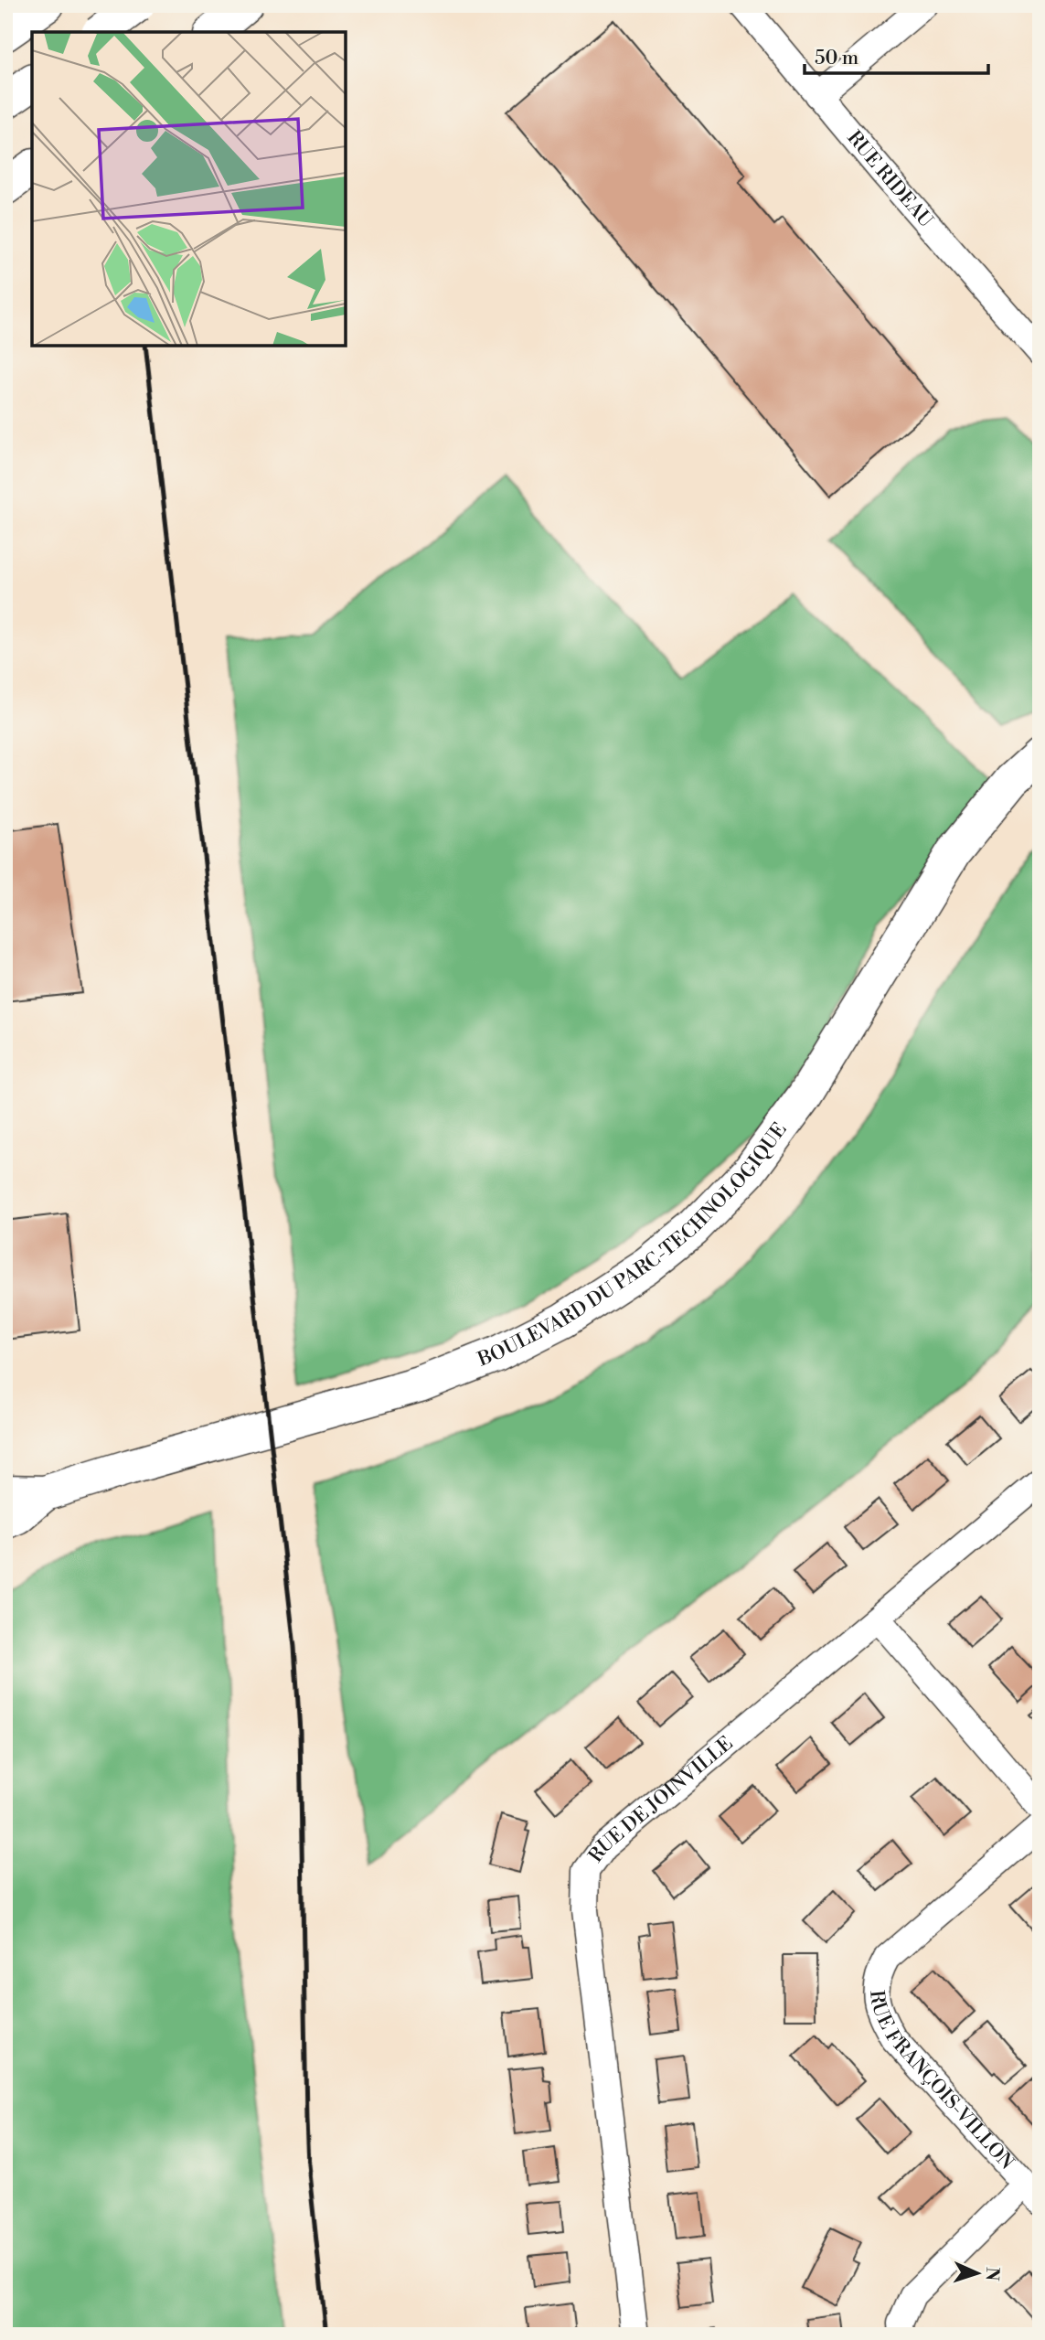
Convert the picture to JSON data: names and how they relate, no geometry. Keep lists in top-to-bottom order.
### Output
{
  "streets": {
    "main road": ["BOULEVARD DU PARC-TECHNOLOGIQUE"],
    "street": ["RUE RIDEAU", "RUE DE JOINVILLE", "RUE FRANÇOIS-VILLON"]
  },
  "scale_bar": "50 m",
  "north": "right"
}
